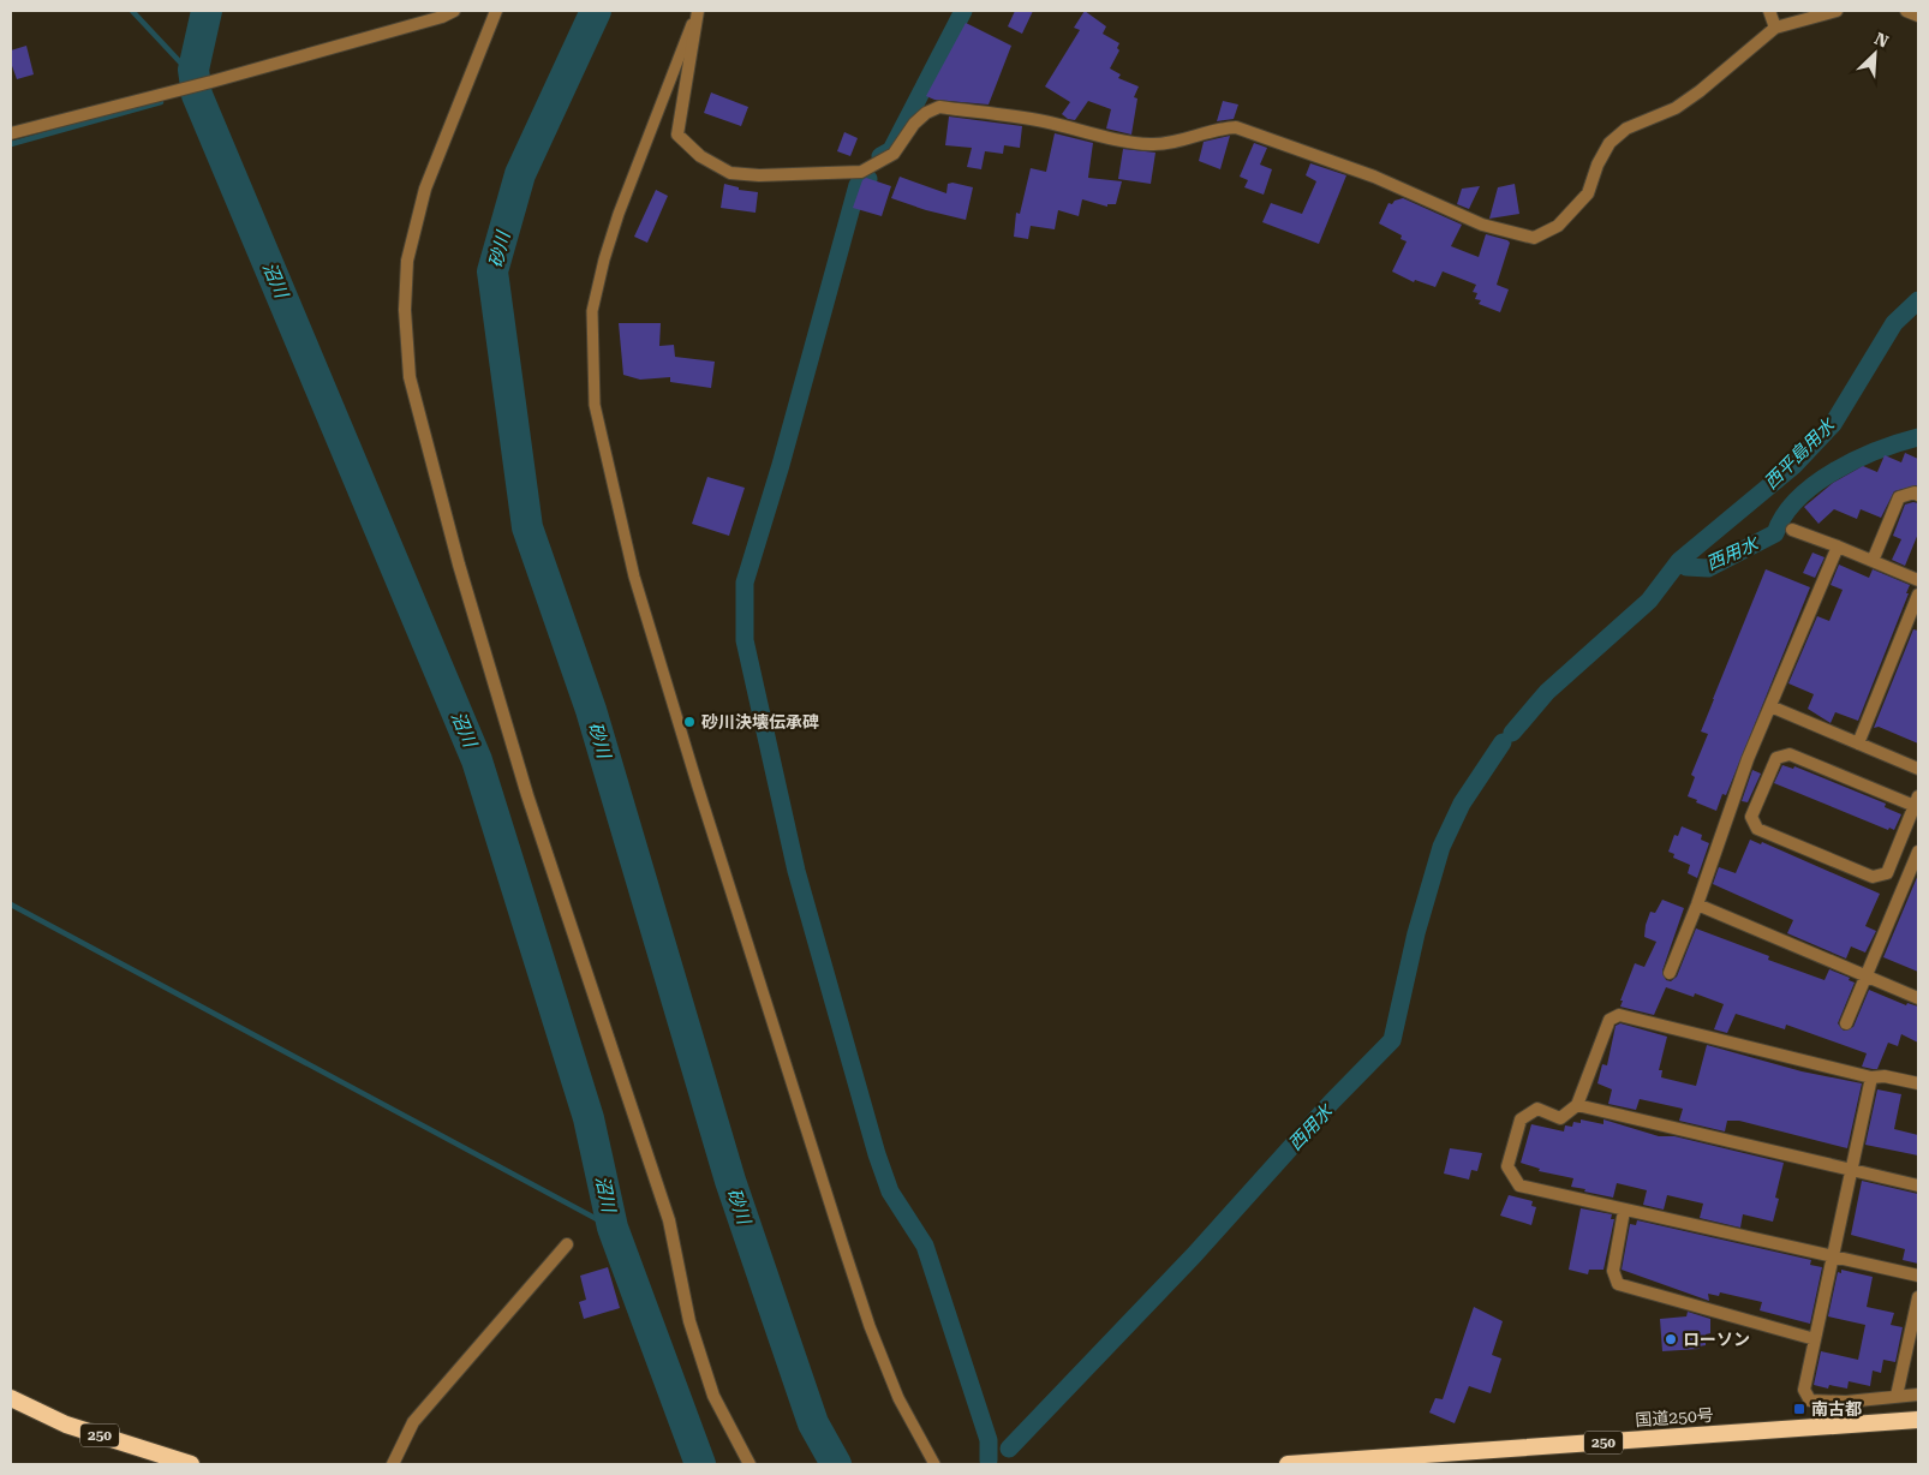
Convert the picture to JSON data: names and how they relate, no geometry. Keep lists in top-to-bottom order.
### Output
{
  "streets": {
    "highway": ["国道250号", "250"]
  },
  "water": [
    "砂川",
    "沼川",
    "西平島用水",
    "西用水"
  ],
  "places": {
    "other": ["砂川決壊伝承碑", "ローソン"],
    "transit": ["南古都"]
  },
  "north": "top right"
}
